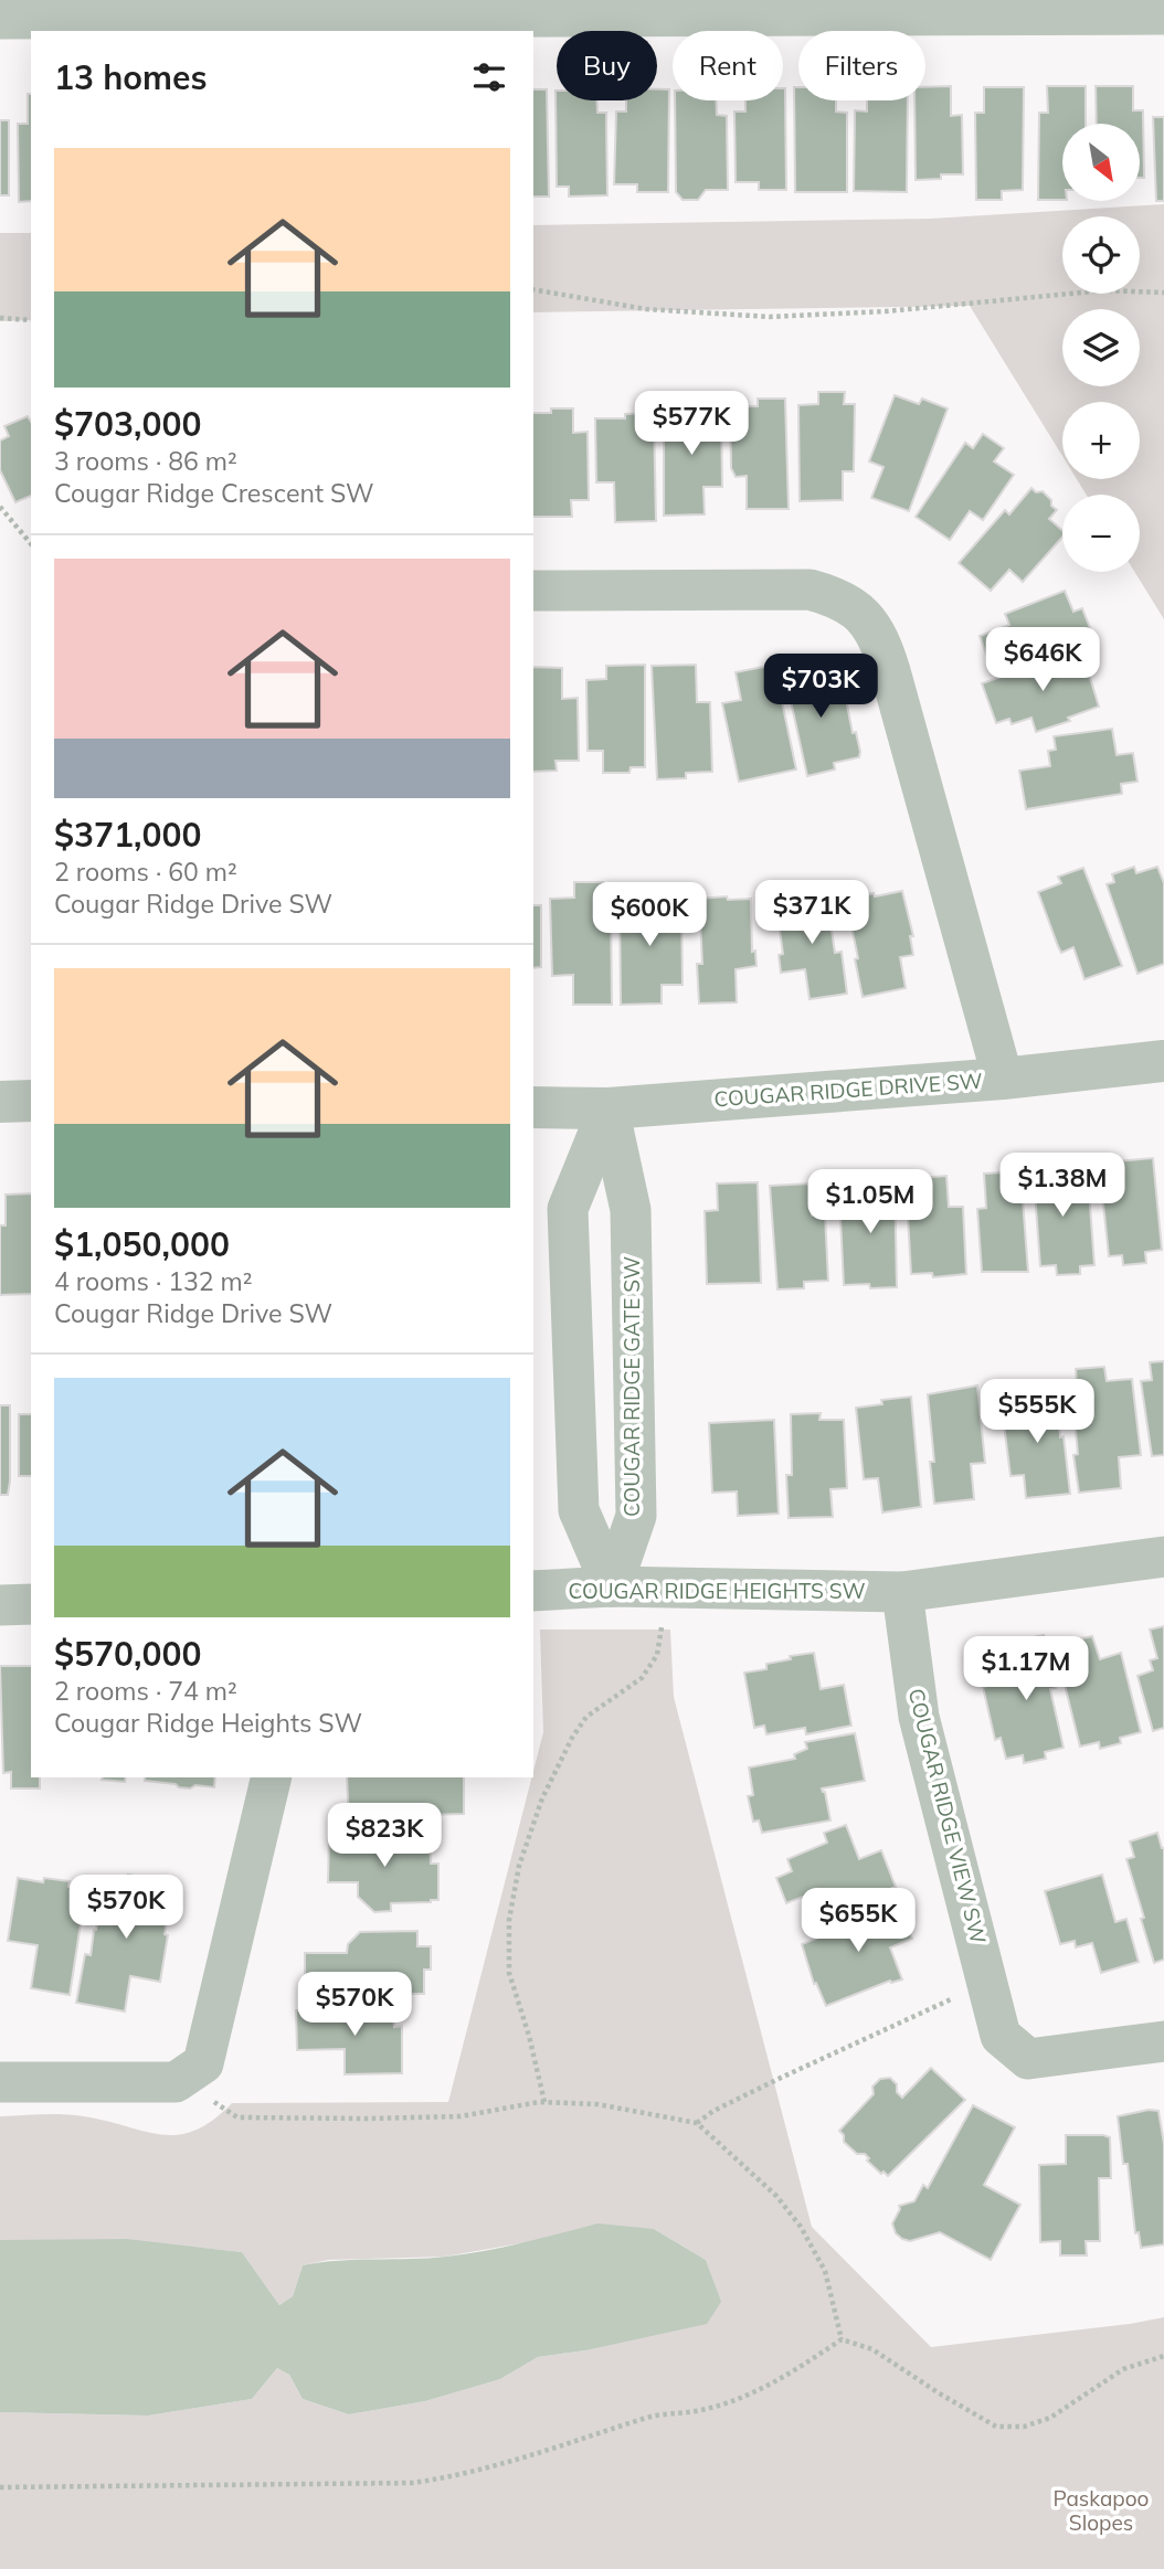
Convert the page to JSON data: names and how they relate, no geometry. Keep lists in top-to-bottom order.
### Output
{
  "streets": {
    "street": [
      "COUGAR RIDGE DRIVE SW",
      "COUGAR RIDGE GATE SW",
      "COUGAR RIDGE HEIGHTS SW",
      "COUGAR RIDGE VIEW SW"
    ]
  },
  "crossings": [
    ["COUGAR RIDGE DRIVE SW", "COUGAR RIDGE GATE SW"],
    ["COUGAR RIDGE GATE SW", "COUGAR RIDGE HEIGHTS SW"],
    ["COUGAR RIDGE HEIGHTS SW", "COUGAR RIDGE VIEW SW"]
  ],
  "parks": ["Paskapoo Slopes"],
  "north": "bottom right",
  "page": {
    "chip": ["Buy", "Rent", "Filters"],
    "heading": "13 homes",
    "map_buttons": ["+", "−"],
    "list": [
      {
        "name": "$703,000",
        "note": "3 rooms · 86 m² · Cougar Ridge Crescent SW"
      },
      {
        "name": "$371,000",
        "note": "2 rooms · 60 m² · Cougar Ridge Drive SW"
      },
      {
        "name": "$1,050,000",
        "note": "4 rooms · 132 m² · Cougar Ridge Drive SW"
      },
      {
        "name": "$570,000",
        "note": "2 rooms · 74 m² · Cougar Ridge Heights SW"
      }
    ],
    "price": [
      "$577K",
      "$646K",
      "$703K",
      "$371K",
      "$600K",
      "$1.38M",
      "$1.05M",
      "$555K",
      "$1.17M",
      "$823K",
      "$570K",
      "$655K",
      "$570K"
    ]
  }
}
